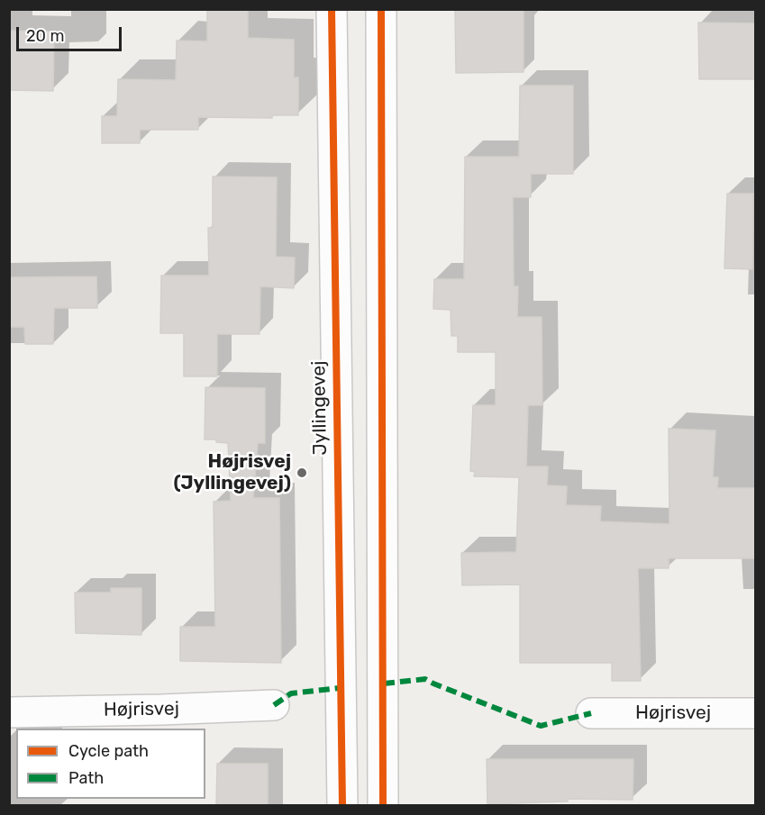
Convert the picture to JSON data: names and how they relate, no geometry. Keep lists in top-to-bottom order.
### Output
{
  "streets": {
    "street": ["Jyllingevej", "Højrisvej"]
  },
  "places": ["Højrisvej (Jyllingevej)"],
  "legend": ["Cycle path", "Path"],
  "scale_bar": "20 m"
}
